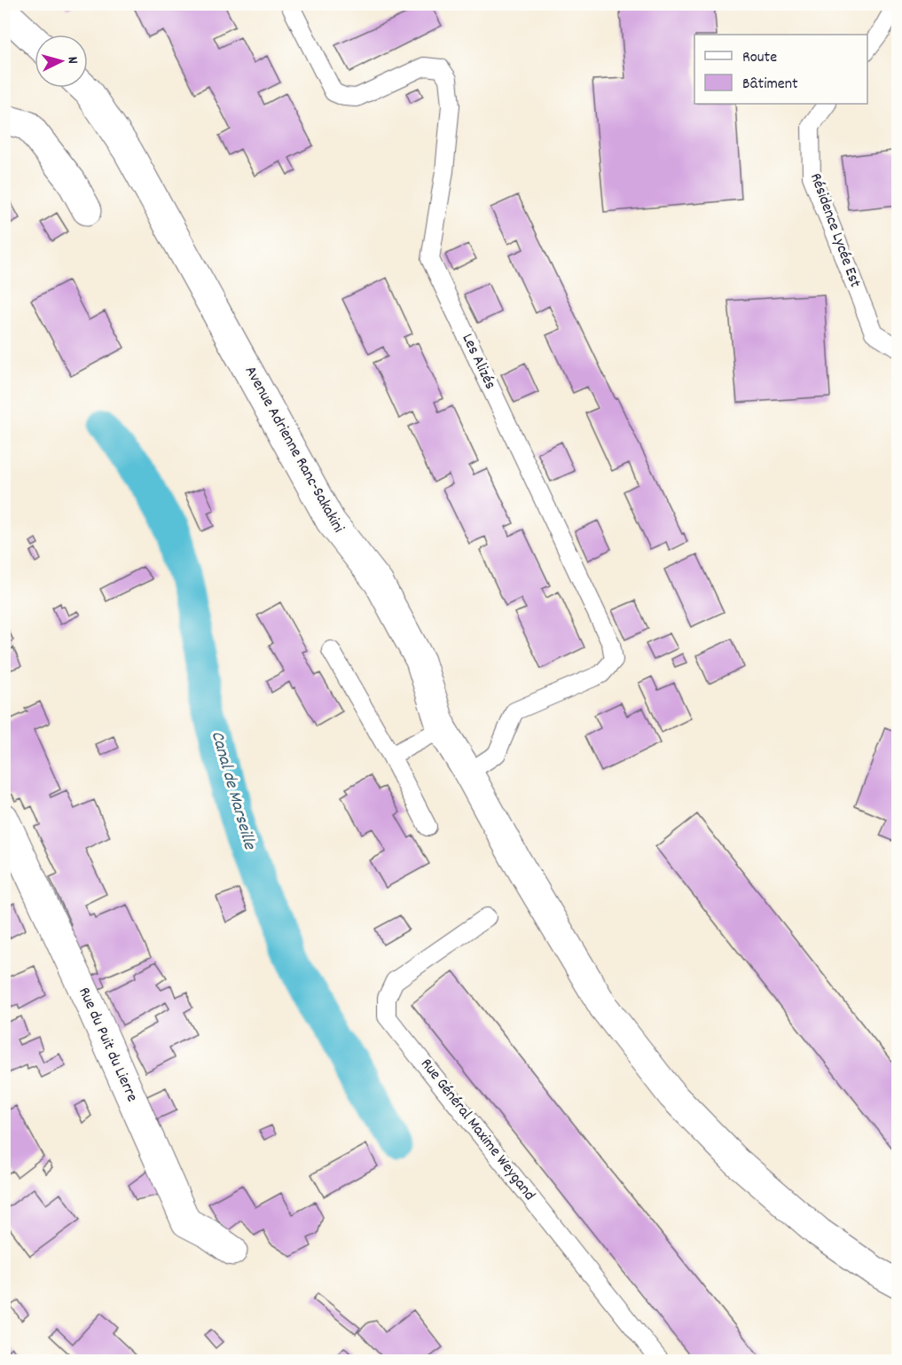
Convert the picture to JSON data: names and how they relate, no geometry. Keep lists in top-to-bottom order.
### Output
{
  "streets": {
    "street": ["Avenue Adrienne Ranc-Sakakini", "Rue du Puit du Lierre"],
    "lane": ["Résidence Lycée Est", "Les Alizés", "Rue Général Maxime Weygand"]
  },
  "crossings": [
    ["Les Alizés", "Avenue Adrienne Ranc-Sakakini"]
  ],
  "water": ["Canal de Marseille"],
  "legend": ["Route", "Bâtiment"],
  "north": "right"
}
